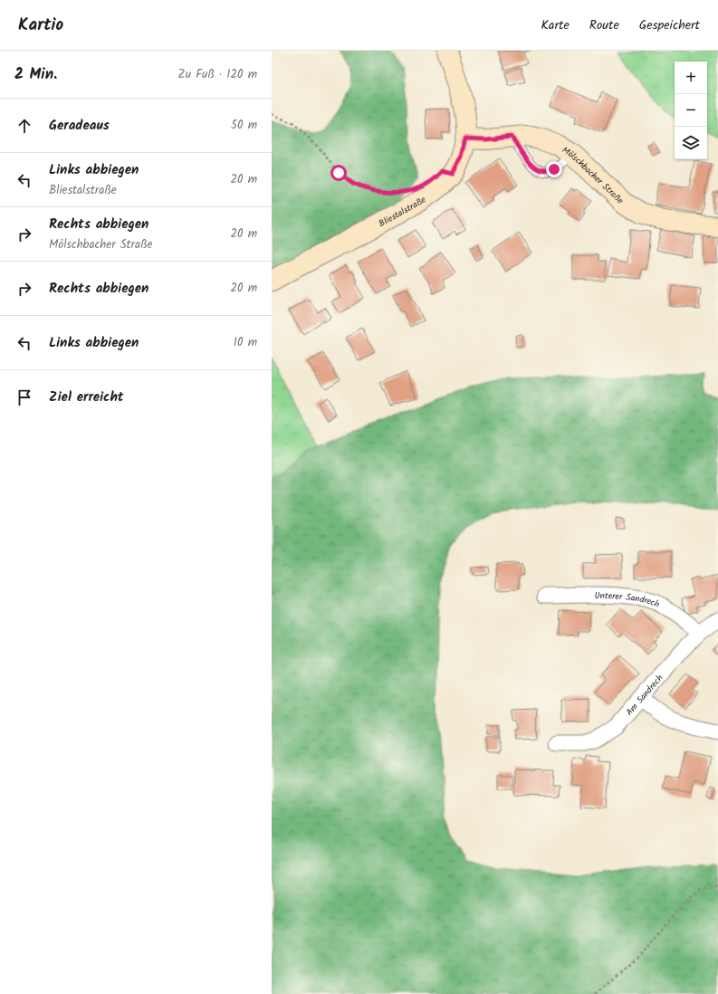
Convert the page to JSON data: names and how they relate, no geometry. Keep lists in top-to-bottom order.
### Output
{
  "streets": {
    "street": [
      "Mölschbacher Straße",
      "Bliestalstraße",
      "Unterer Sandrech",
      "Am Sandrech"
    ]
  },
  "crossings": [
    ["Mölschbacher Straße", "Bliestalstraße"],
    ["Unterer Sandrech", "Am Sandrech"]
  ],
  "page": {
    "header": "Kartio",
    "nav": ["Karte", "Route", "Gespeichert"],
    "heading": ["2 Min.", "Zu Fuß · 120 m"],
    "map_buttons": ["+", "−"],
    "list": [
      ["Geradeaus", "50 m"],
      ["Links abbiegen", "Bliestalstraße", "20 m"],
      ["Rechts abbiegen", "Mölschbacher Straße", "20 m"],
      ["Rechts abbiegen", "20 m"],
      ["Links abbiegen", "10 m"],
      "Ziel erreicht"
    ]
  }
}
